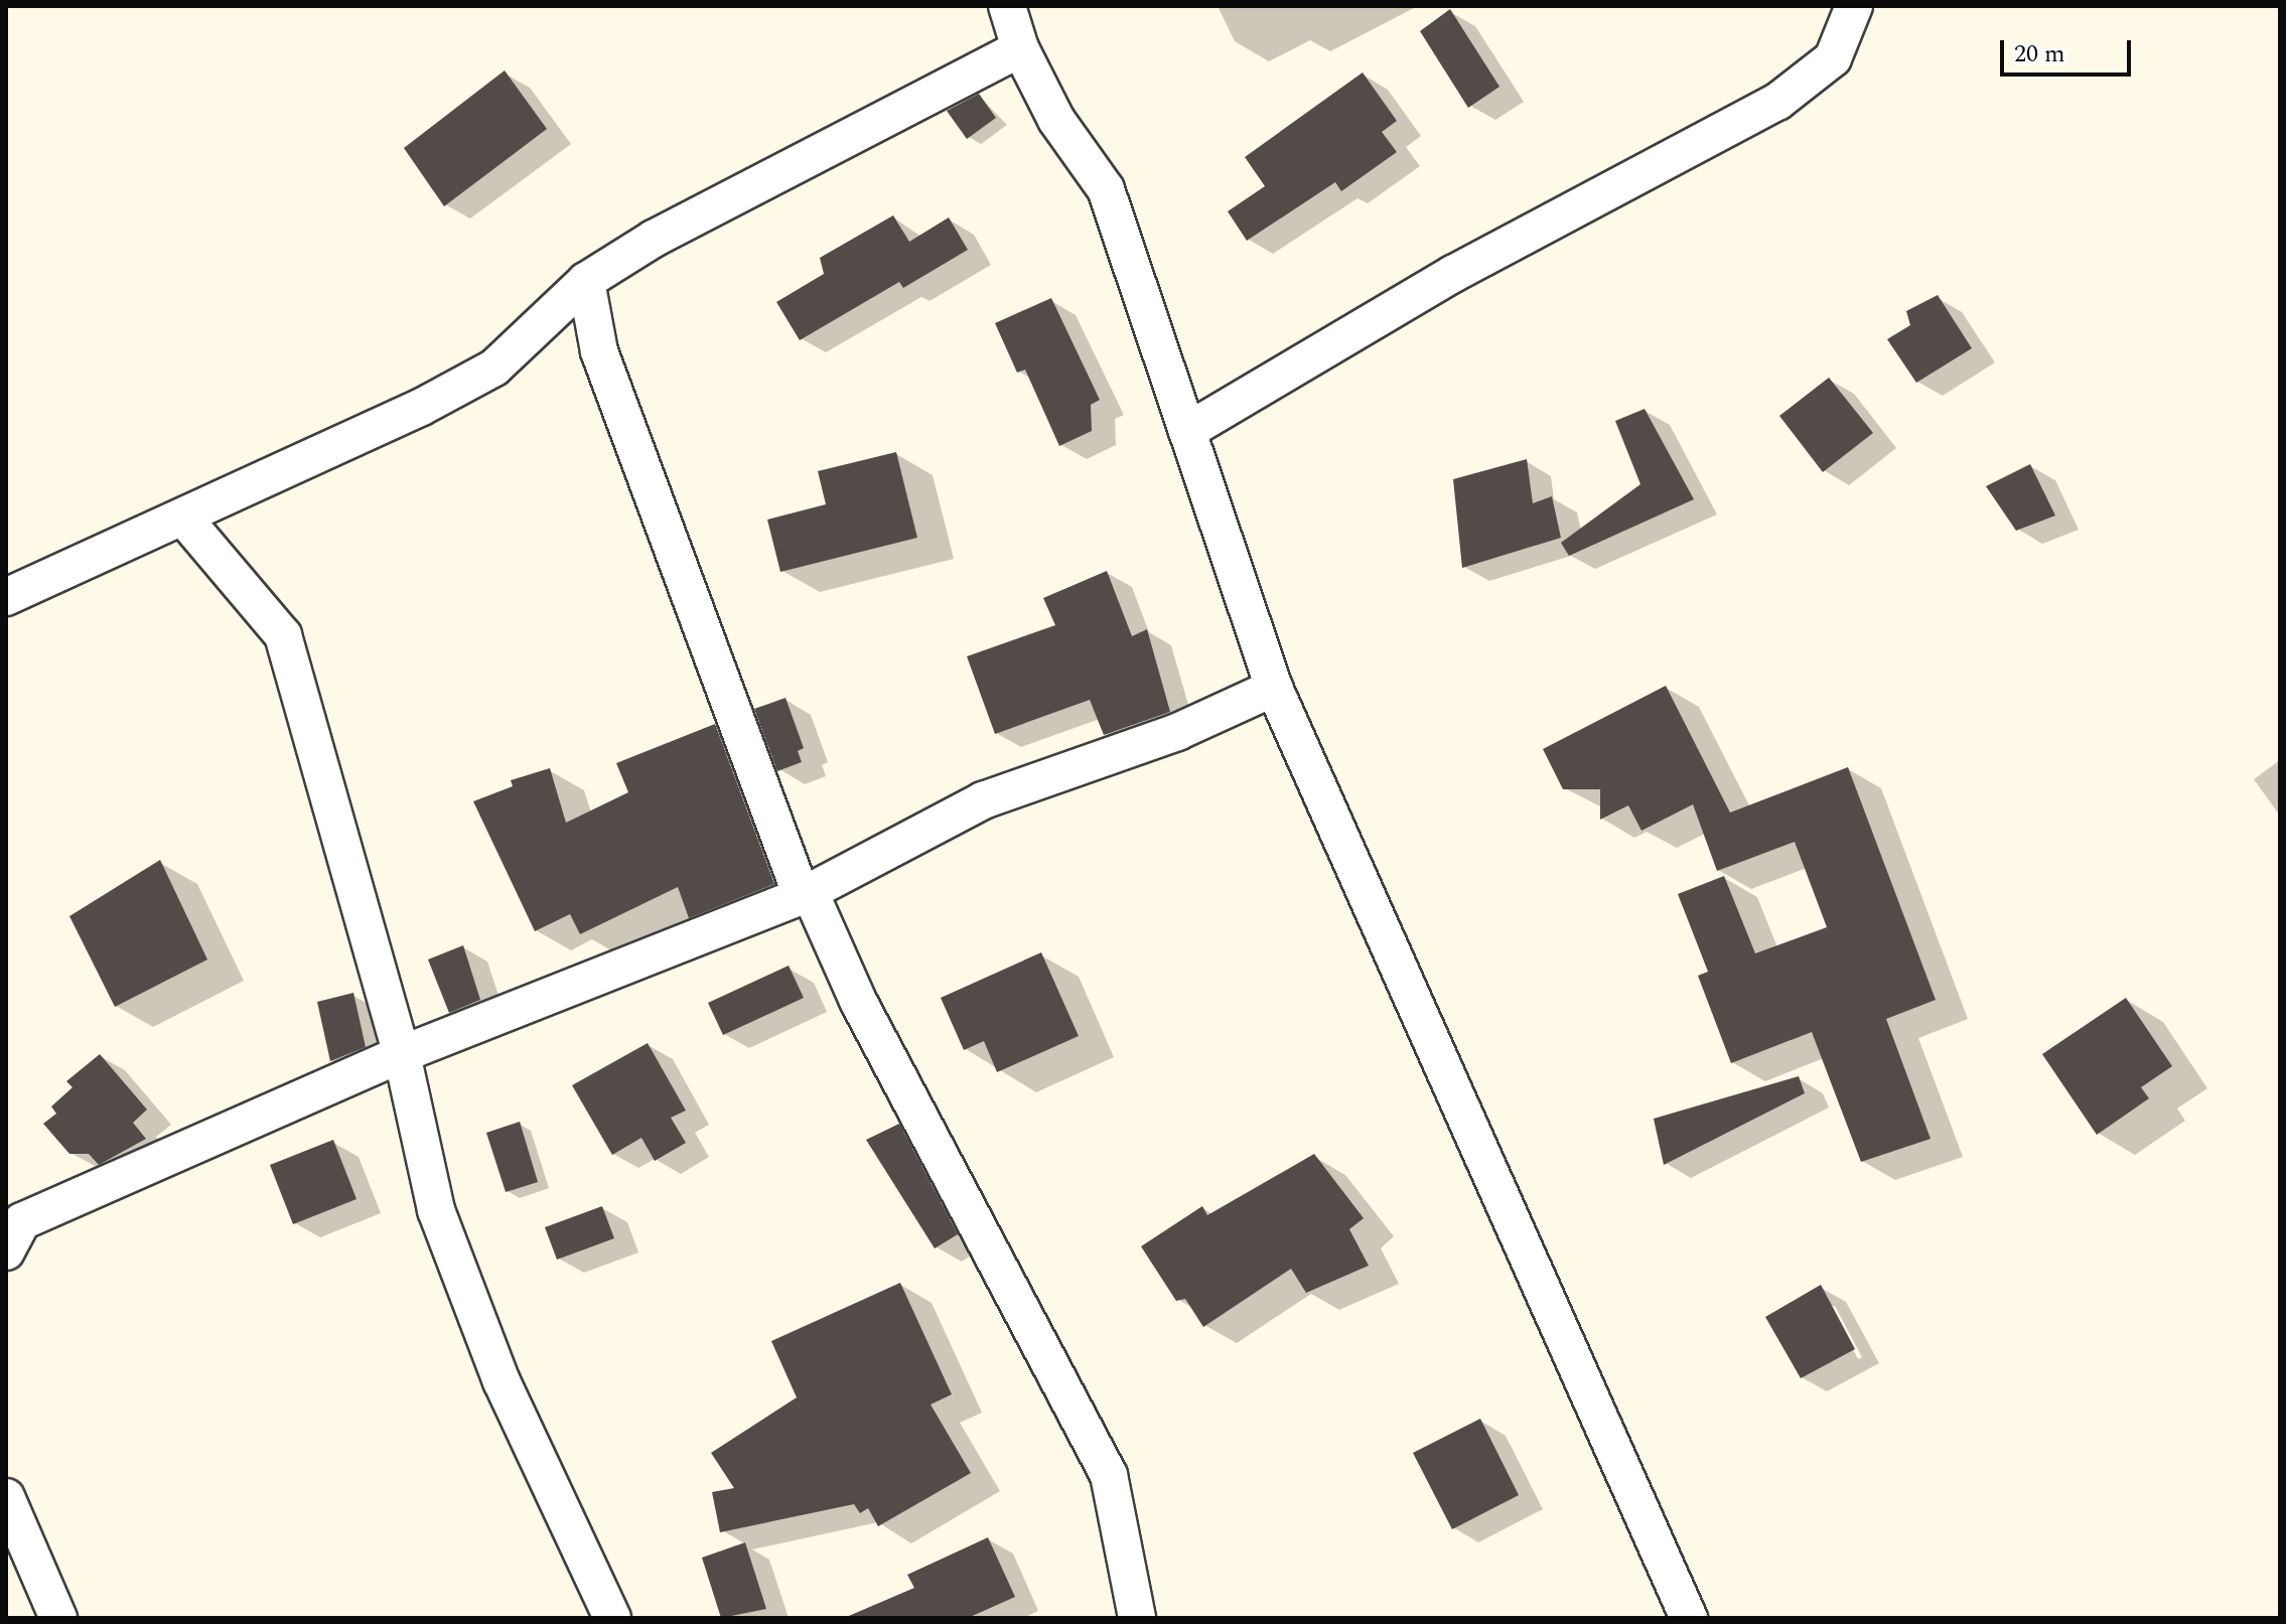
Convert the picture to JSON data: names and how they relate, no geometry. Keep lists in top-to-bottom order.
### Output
{
  "scale_bar": "20 m"
}
